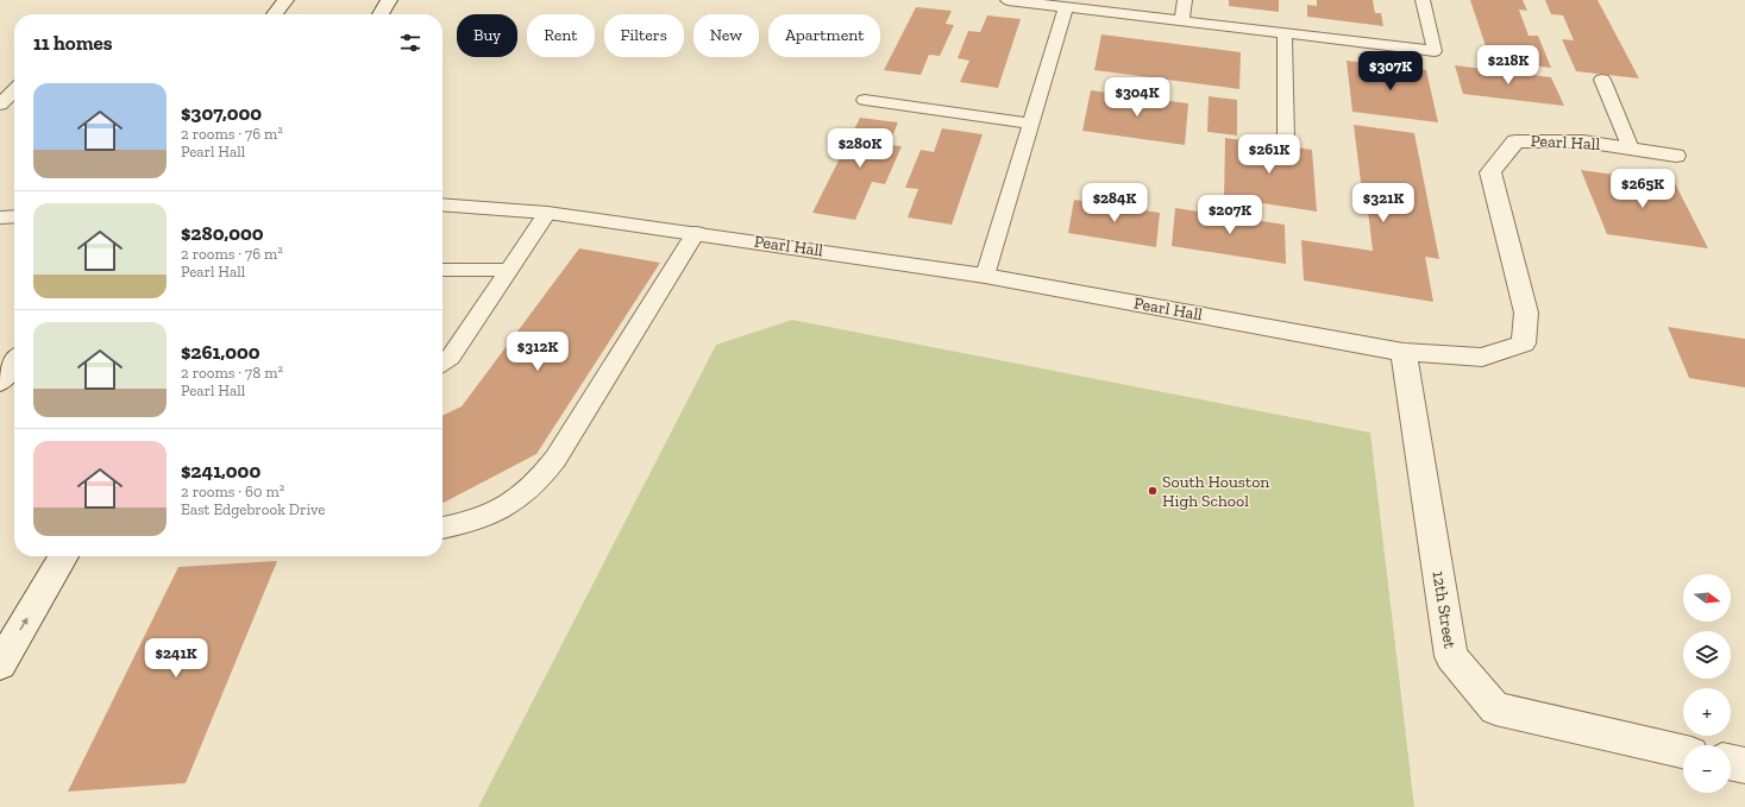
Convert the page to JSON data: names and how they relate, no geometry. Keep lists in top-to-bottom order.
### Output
{
  "streets": {
    "street": ["Pearl Hall", "12th Street"]
  },
  "crossings": [
    ["Pearl Hall", "12th Street"]
  ],
  "places": ["South Houston High School"],
  "north": "right",
  "page": {
    "chip": [
      "Buy",
      "Rent",
      "Filters",
      "New",
      "Apartment"
    ],
    "heading": "11 homes",
    "price": [
      "$218K",
      "$307K",
      "$304K",
      "$280K",
      "$261K",
      "$265K",
      "$284K",
      "$321K",
      "$207K",
      "$312K",
      "$241K"
    ],
    "list": [
      {
        "name": "$307,000",
        "note": "2 rooms · 76 m² · Pearl Hall"
      },
      {
        "name": "$280,000",
        "note": "2 rooms · 76 m² · Pearl Hall"
      },
      {
        "name": "$261,000",
        "note": "2 rooms · 78 m² · Pearl Hall"
      },
      {
        "name": "$241,000",
        "note": "2 rooms · 60 m² · East Edgebrook Drive"
      }
    ],
    "map_buttons": ["+", "−"]
  }
}
